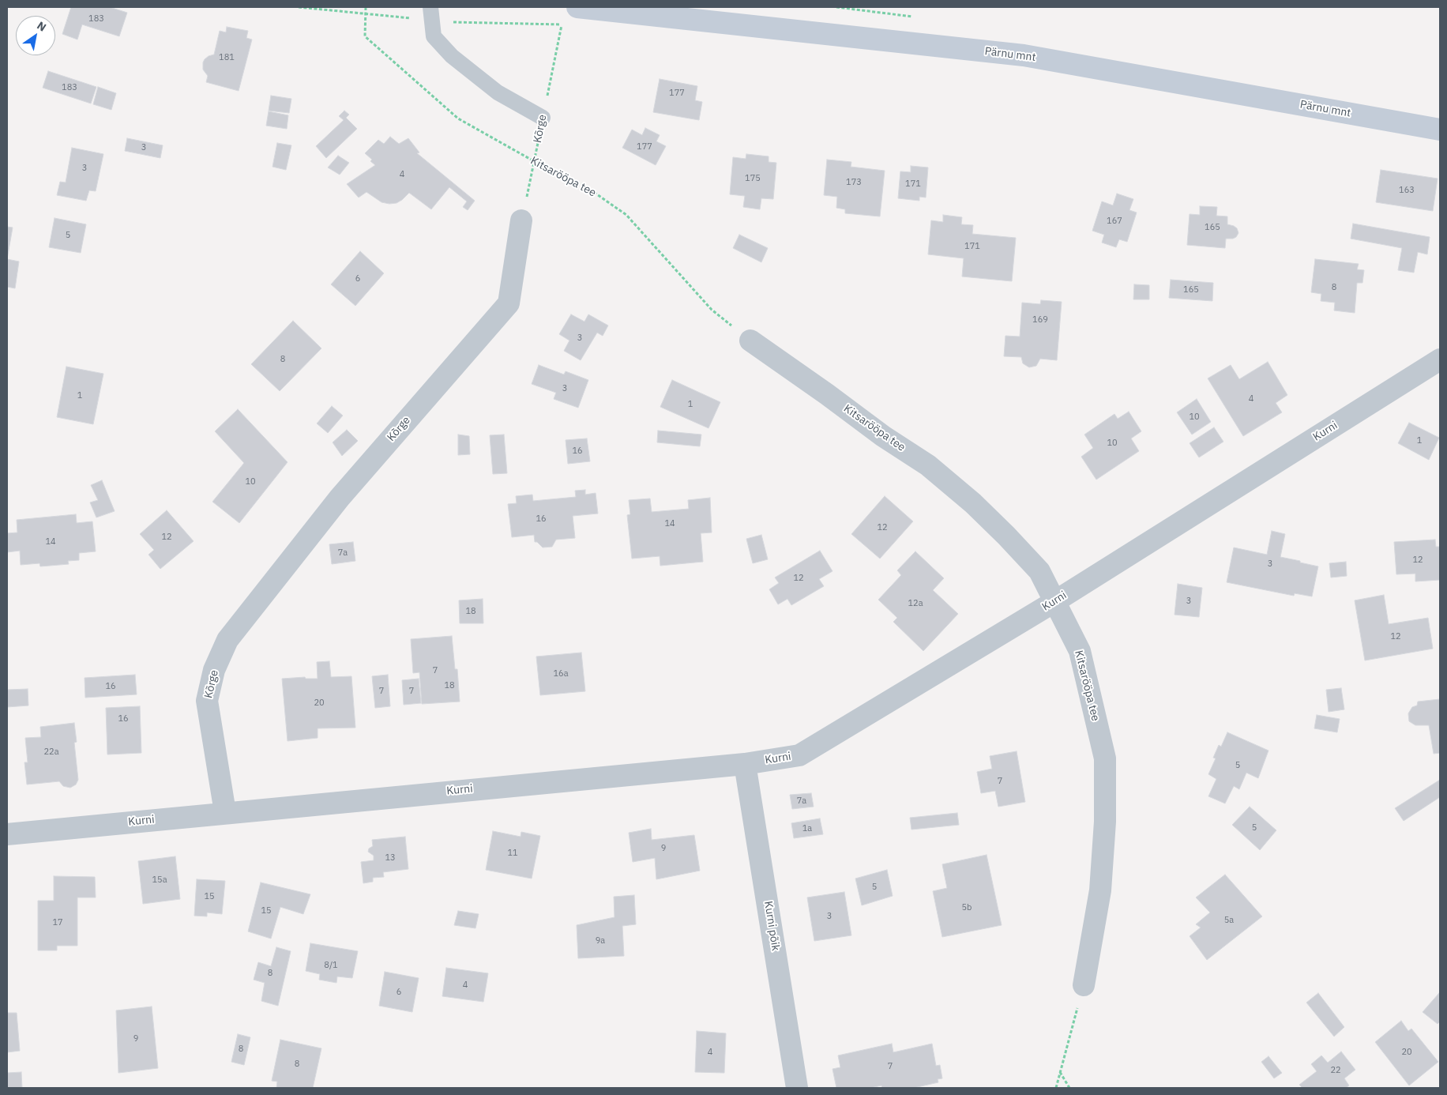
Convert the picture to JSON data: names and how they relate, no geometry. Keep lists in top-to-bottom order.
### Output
{
  "streets": {
    "main road": ["Pärnu mnt"],
    "street": [
      "Kõrge",
      "Kitsarööpa tee",
      "Kurni",
      "Kurni põik"
    ]
  },
  "crossings": [
    ["Kõrge", "Kitsarööpa tee"],
    ["Kõrge", "Kurni"],
    ["Kitsarööpa tee", "Kurni"],
    ["Kurni", "Kurni põik"]
  ],
  "house_numbers": [
    "183",
    "181",
    "183",
    "177",
    "177",
    "3",
    "3",
    "4",
    "175",
    "173",
    "171",
    "163",
    "167",
    "165",
    "5",
    "171",
    "6",
    "8",
    "165",
    "169",
    "3",
    "8",
    "3",
    "1",
    "4",
    "1",
    "10",
    "1",
    "10",
    "16",
    "10",
    "16",
    "14",
    "12",
    "12",
    "14",
    "7a",
    "12",
    "3",
    "12",
    "3",
    "12a",
    "18",
    "12",
    "7",
    "16a",
    "18",
    "16",
    "7",
    "7",
    "20",
    "16",
    "22a",
    "5",
    "7",
    "7a",
    "5",
    "1a",
    "9",
    "11",
    "13",
    "15a",
    "5",
    "15",
    "5b",
    "15",
    "3",
    "5a",
    "17",
    "9a",
    "8/1",
    "8",
    "4",
    "6",
    "9",
    "8",
    "4",
    "20",
    "8",
    "7",
    "22"
  ],
  "north": "top right"
}
